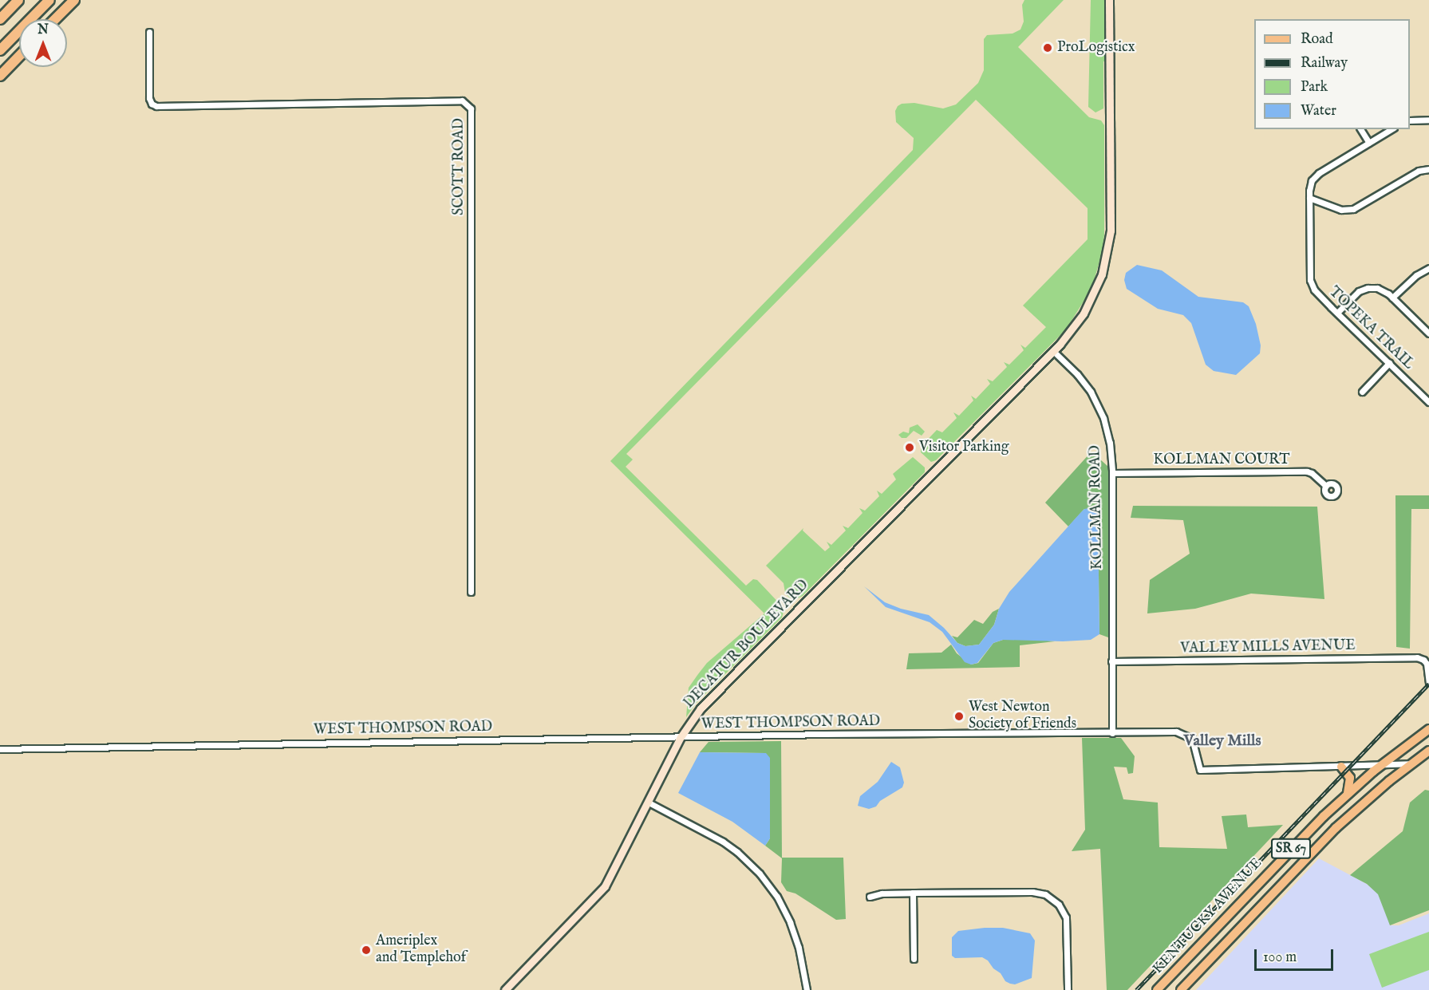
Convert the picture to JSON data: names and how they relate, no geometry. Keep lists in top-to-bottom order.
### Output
{
  "streets": {
    "main road": ["SR 67", "KENTUCKY AVENUE"],
    "street": [
      "SCOTT ROAD",
      "TOPEKA TRAIL",
      "KOLLMAN COURT",
      "KOLLMAN ROAD",
      "DECATUR BOULEVARD",
      "VALLEY MILLS AVENUE",
      "WEST THOMPSON ROAD"
    ]
  },
  "crossings": [
    ["KOLLMAN COURT", "KOLLMAN ROAD"],
    ["KOLLMAN ROAD", "DECATUR BOULEVARD"],
    ["KOLLMAN ROAD", "VALLEY MILLS AVENUE"],
    ["KOLLMAN ROAD", "WEST THOMPSON ROAD"],
    ["DECATUR BOULEVARD", "WEST THOMPSON ROAD"],
    ["WEST THOMPSON ROAD", "SR 67"],
    ["WEST THOMPSON ROAD", "KENTUCKY AVENUE"]
  ],
  "districts": ["Valley Mills"],
  "places": [
    "ProLogisticx",
    "Visitor Parking",
    "West Newton Society of Friends",
    "Ameriplex and Templehof"
  ],
  "legend": [
    "Road",
    "Railway",
    "Park",
    "Water"
  ],
  "scale_bar": "100 m",
  "north": "top"
}
